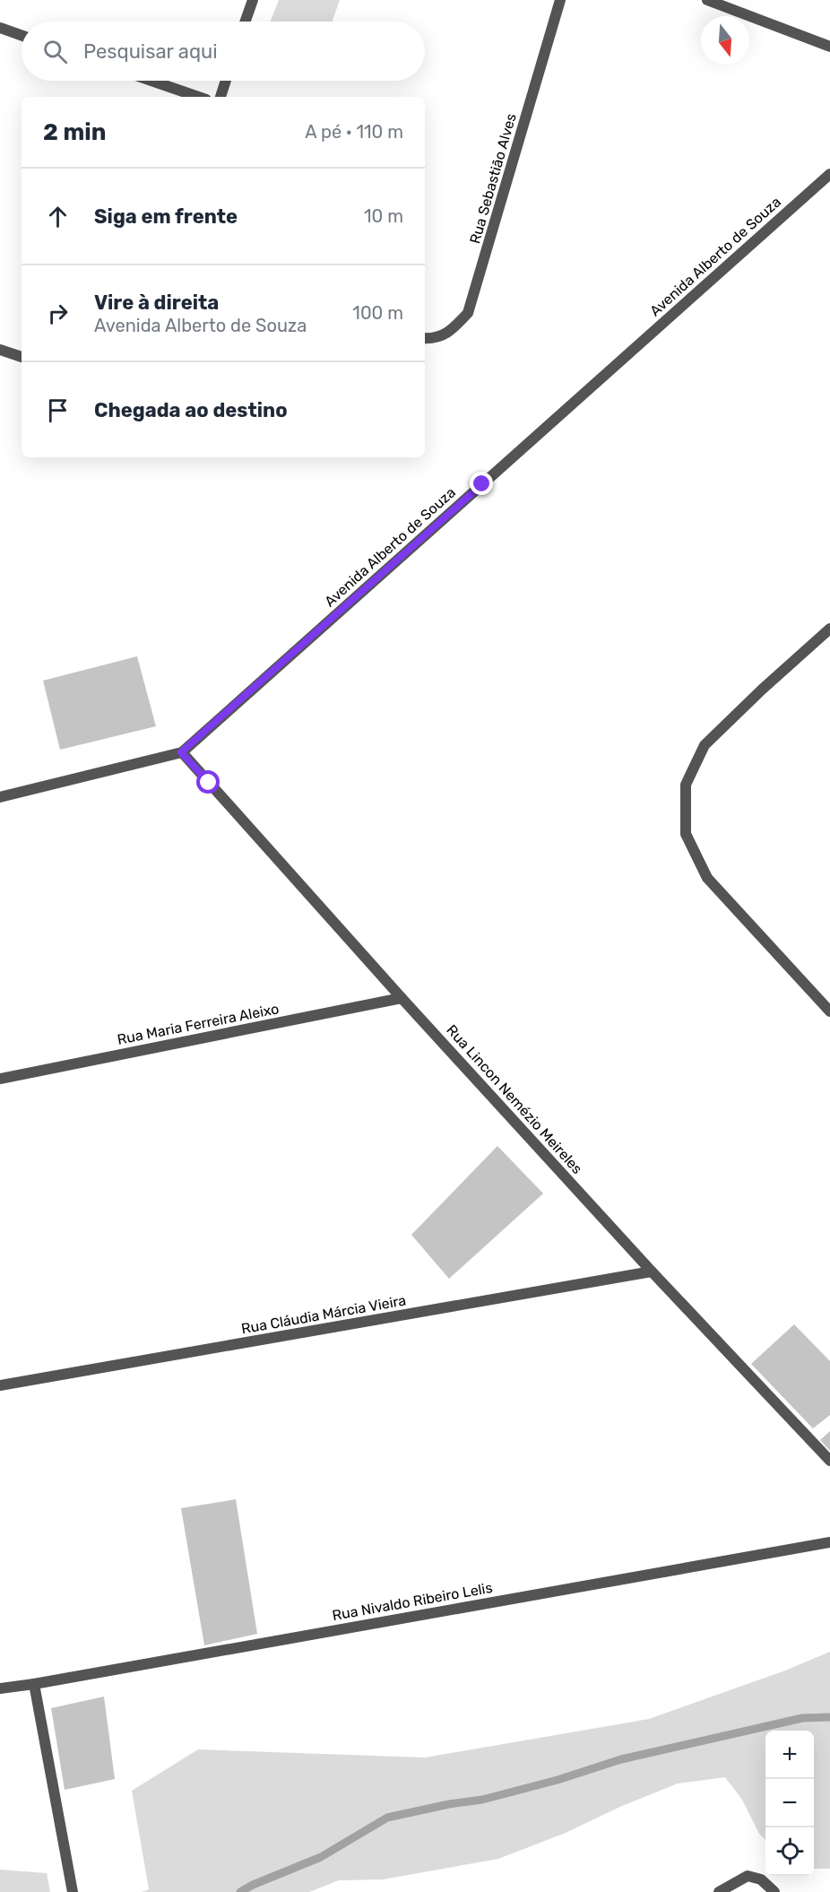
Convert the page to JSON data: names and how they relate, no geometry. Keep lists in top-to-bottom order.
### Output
{
  "streets": {
    "street": [
      "Rua Sebastião Alves",
      "Avenida Alberto de Souza",
      "Rua Maria Ferreira Aleixo",
      "Rua Lincon Nemézio Meireles",
      "Rua Cláudia Márcia Vieira",
      "Rua Nivaldo Ribeiro Lelis"
    ]
  },
  "crossings": [
    ["Avenida Alberto de Souza", "Rua Lincon Nemézio Meireles"],
    ["Rua Maria Ferreira Aleixo", "Rua Lincon Nemézio Meireles"],
    ["Rua Lincon Nemézio Meireles", "Rua Cláudia Márcia Vieira"]
  ],
  "north": "bottom",
  "page": {
    "search": "Pesquisar aqui",
    "heading": ["2 min", "A pé · 110 m"],
    "list": [
      ["Siga em frente", "10 m"],
      ["Vire à direita", "Avenida Alberto de Souza", "100 m"],
      "Chegada ao destino"
    ],
    "map_buttons": ["+", "−"]
  }
}
